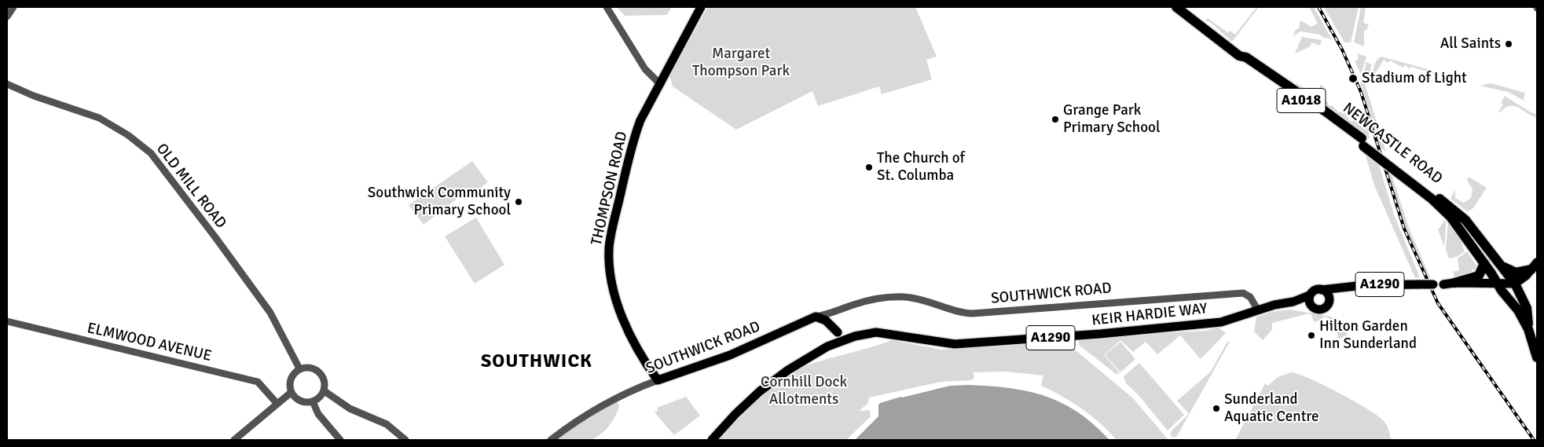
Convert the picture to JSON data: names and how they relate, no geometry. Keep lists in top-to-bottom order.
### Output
{
  "streets": {
    "highway": ["A1018", "NEWCASTLE ROAD"],
    "main road": [
      "THOMPSON ROAD",
      "A1290",
      "SOUTHWICK ROAD",
      "KEIR HARDIE WAY"
    ],
    "street": ["OLD MILL ROAD", "ELMWOOD AVENUE"]
  },
  "crossings": [
    ["A1018", "NEWCASTLE ROAD"],
    ["A1018", "A1290"],
    ["NEWCASTLE ROAD", "A1290"],
    ["THOMPSON ROAD", "SOUTHWICK ROAD"],
    ["A1290", "KEIR HARDIE WAY"],
    ["SOUTHWICK ROAD", "KEIR HARDIE WAY"]
  ],
  "districts": ["SOUTHWICK"],
  "parks": ["Margaret Thompson Park", "Cornhill Dock Allotments"],
  "places": [
    "All Saints",
    "Stadium of Light",
    "Grange Park Primary School",
    "The Church of St. Columba",
    "Southwick Community Primary School",
    "Hilton Garden Inn Sunderland",
    "Sunderland Aquatic Centre"
  ]
}
